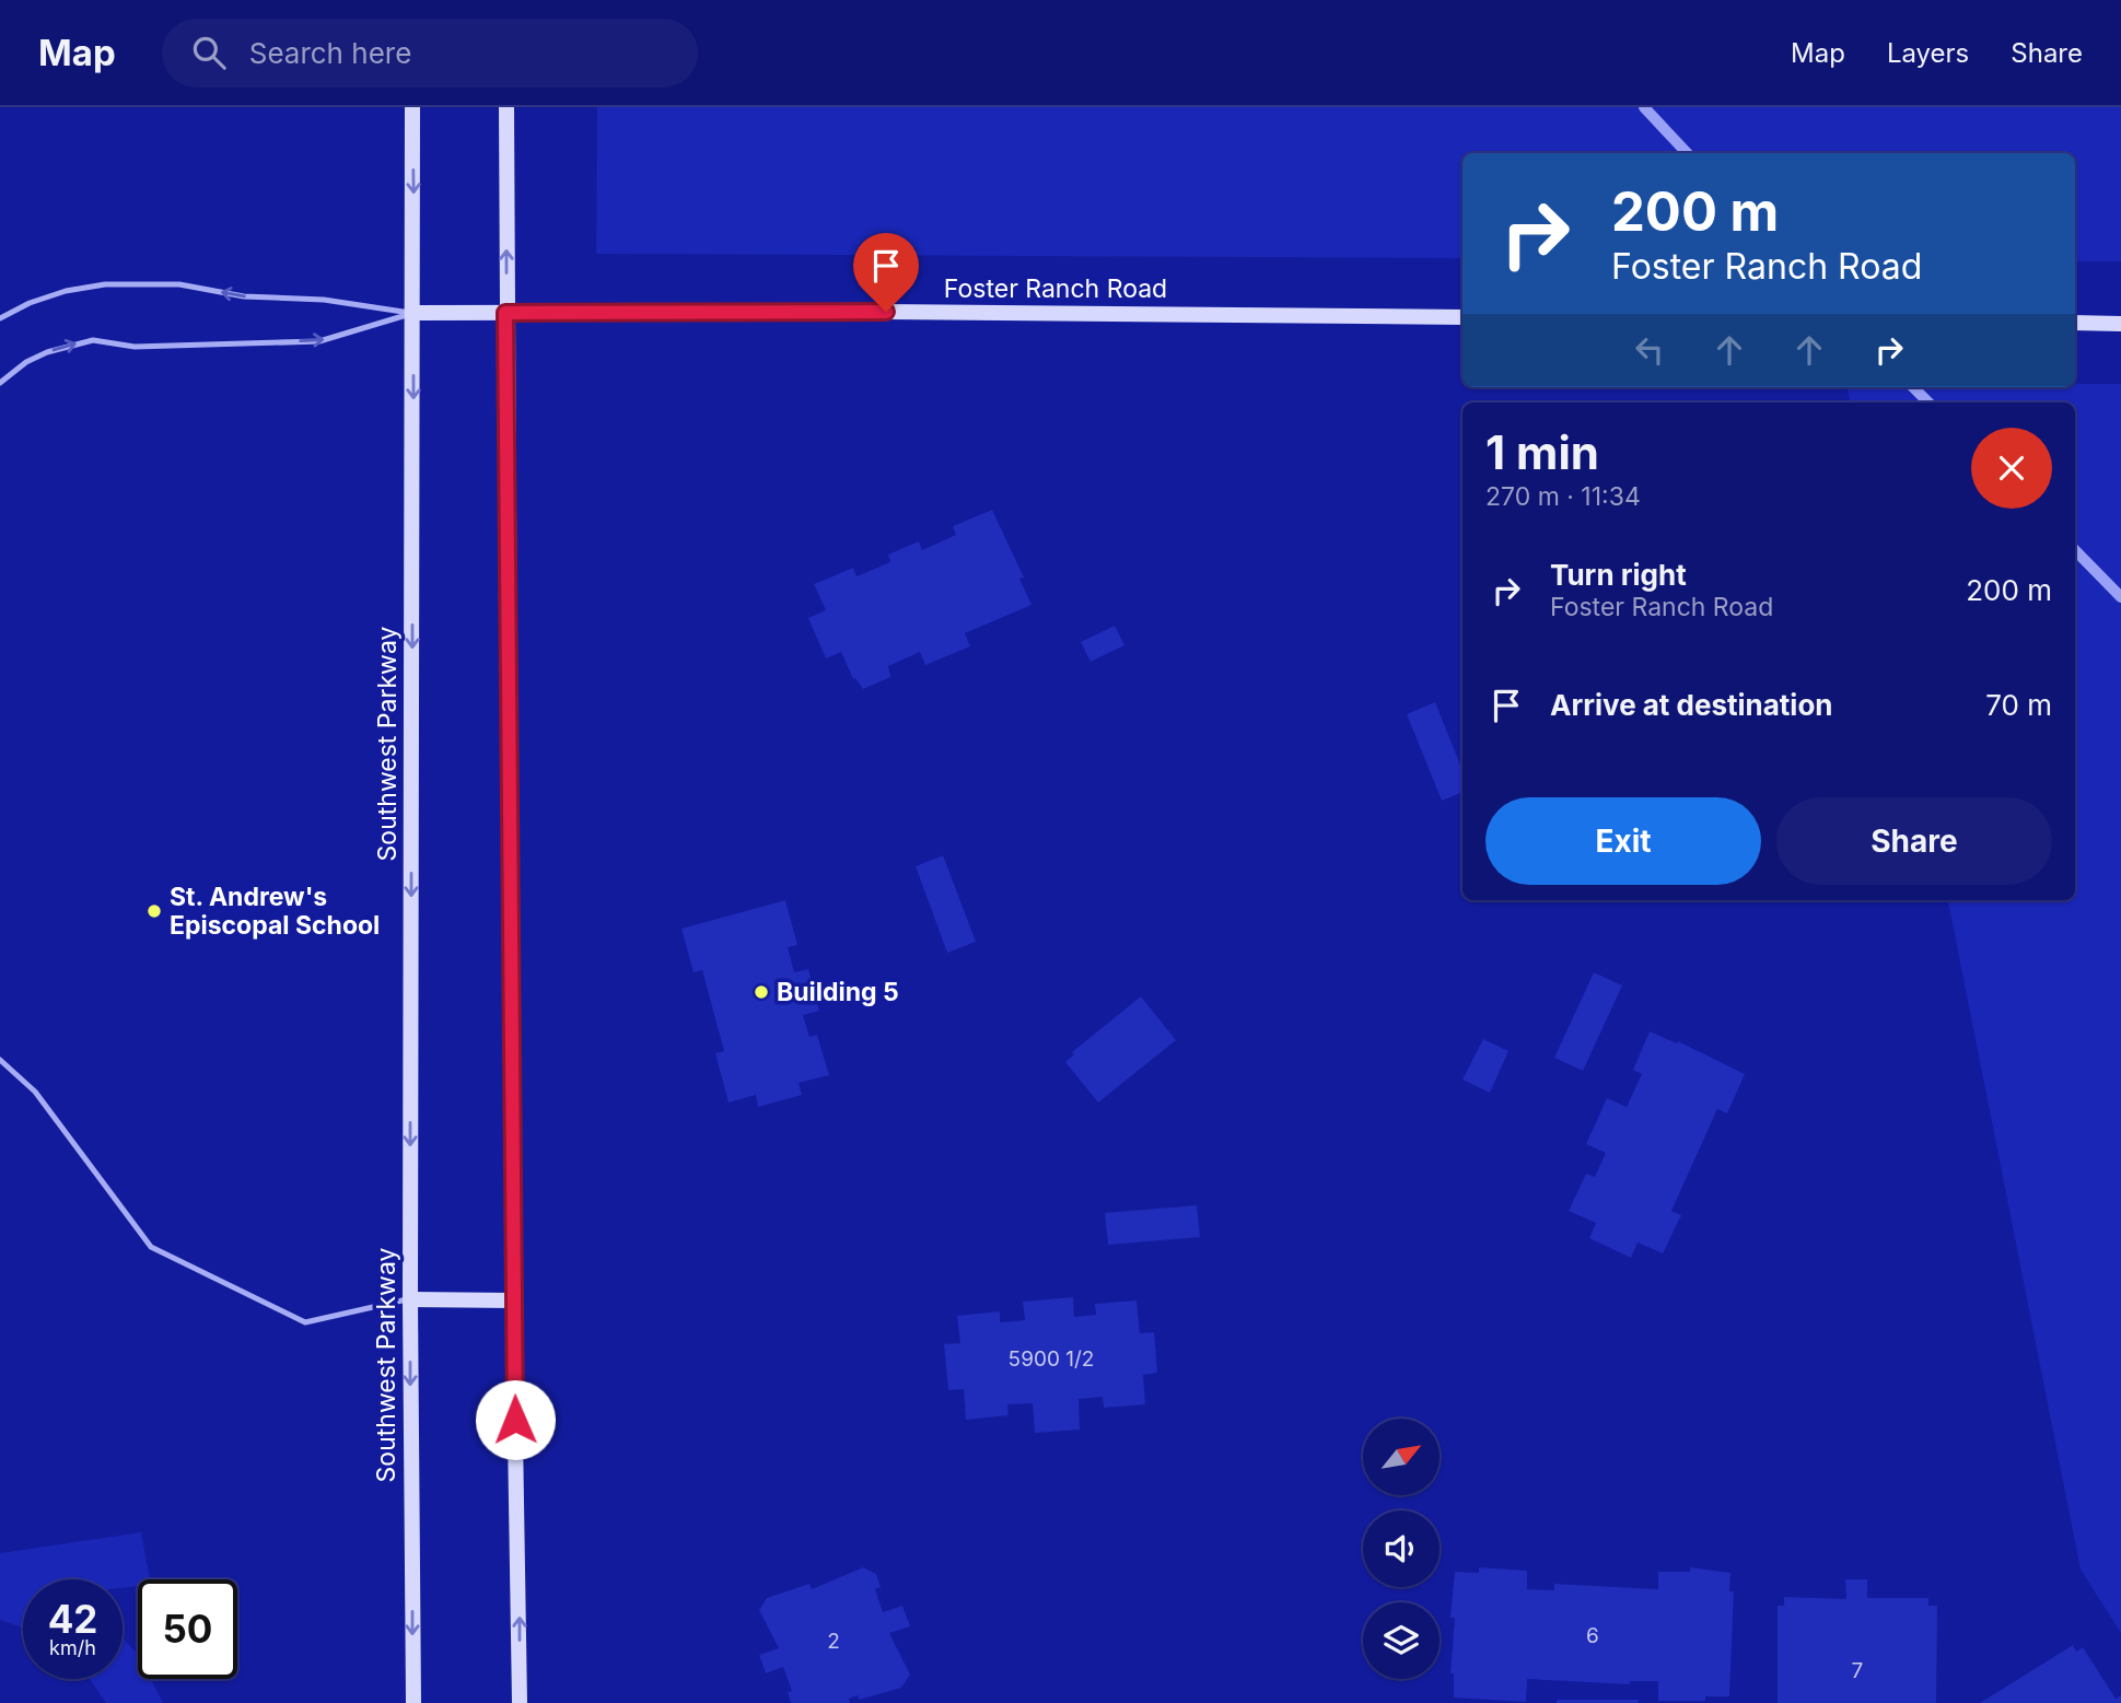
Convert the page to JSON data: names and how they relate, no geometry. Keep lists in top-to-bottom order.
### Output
{
  "streets": {
    "main road": ["Foster Ranch Road", "Southwest Parkway"]
  },
  "crossings": [
    ["Foster Ranch Road", "Southwest Parkway"]
  ],
  "places": ["St. Andrew's Episcopal School", "Building 5"],
  "house_numbers": [
    "5900 1/2",
    "6",
    "2",
    "7"
  ],
  "north": "top right",
  "page": {
    "header": "Map",
    "search": "Search here",
    "nav": ["Map", "Layers", "Share"],
    "turn": ["200 m", "Foster Ranch Road"],
    "heading": ["1 min", "270 m · 11:34"],
    "list": [
      {
        "name": "Turn right",
        "note": "Foster Ranch Road",
        "value": "200 m"
      },
      {
        "name": "Arrive at destination",
        "value": "70 m"
      }
    ],
    "buttons": ["Exit", "Share"],
    "speed": "42 km/h",
    "limit": "50"
  }
}
